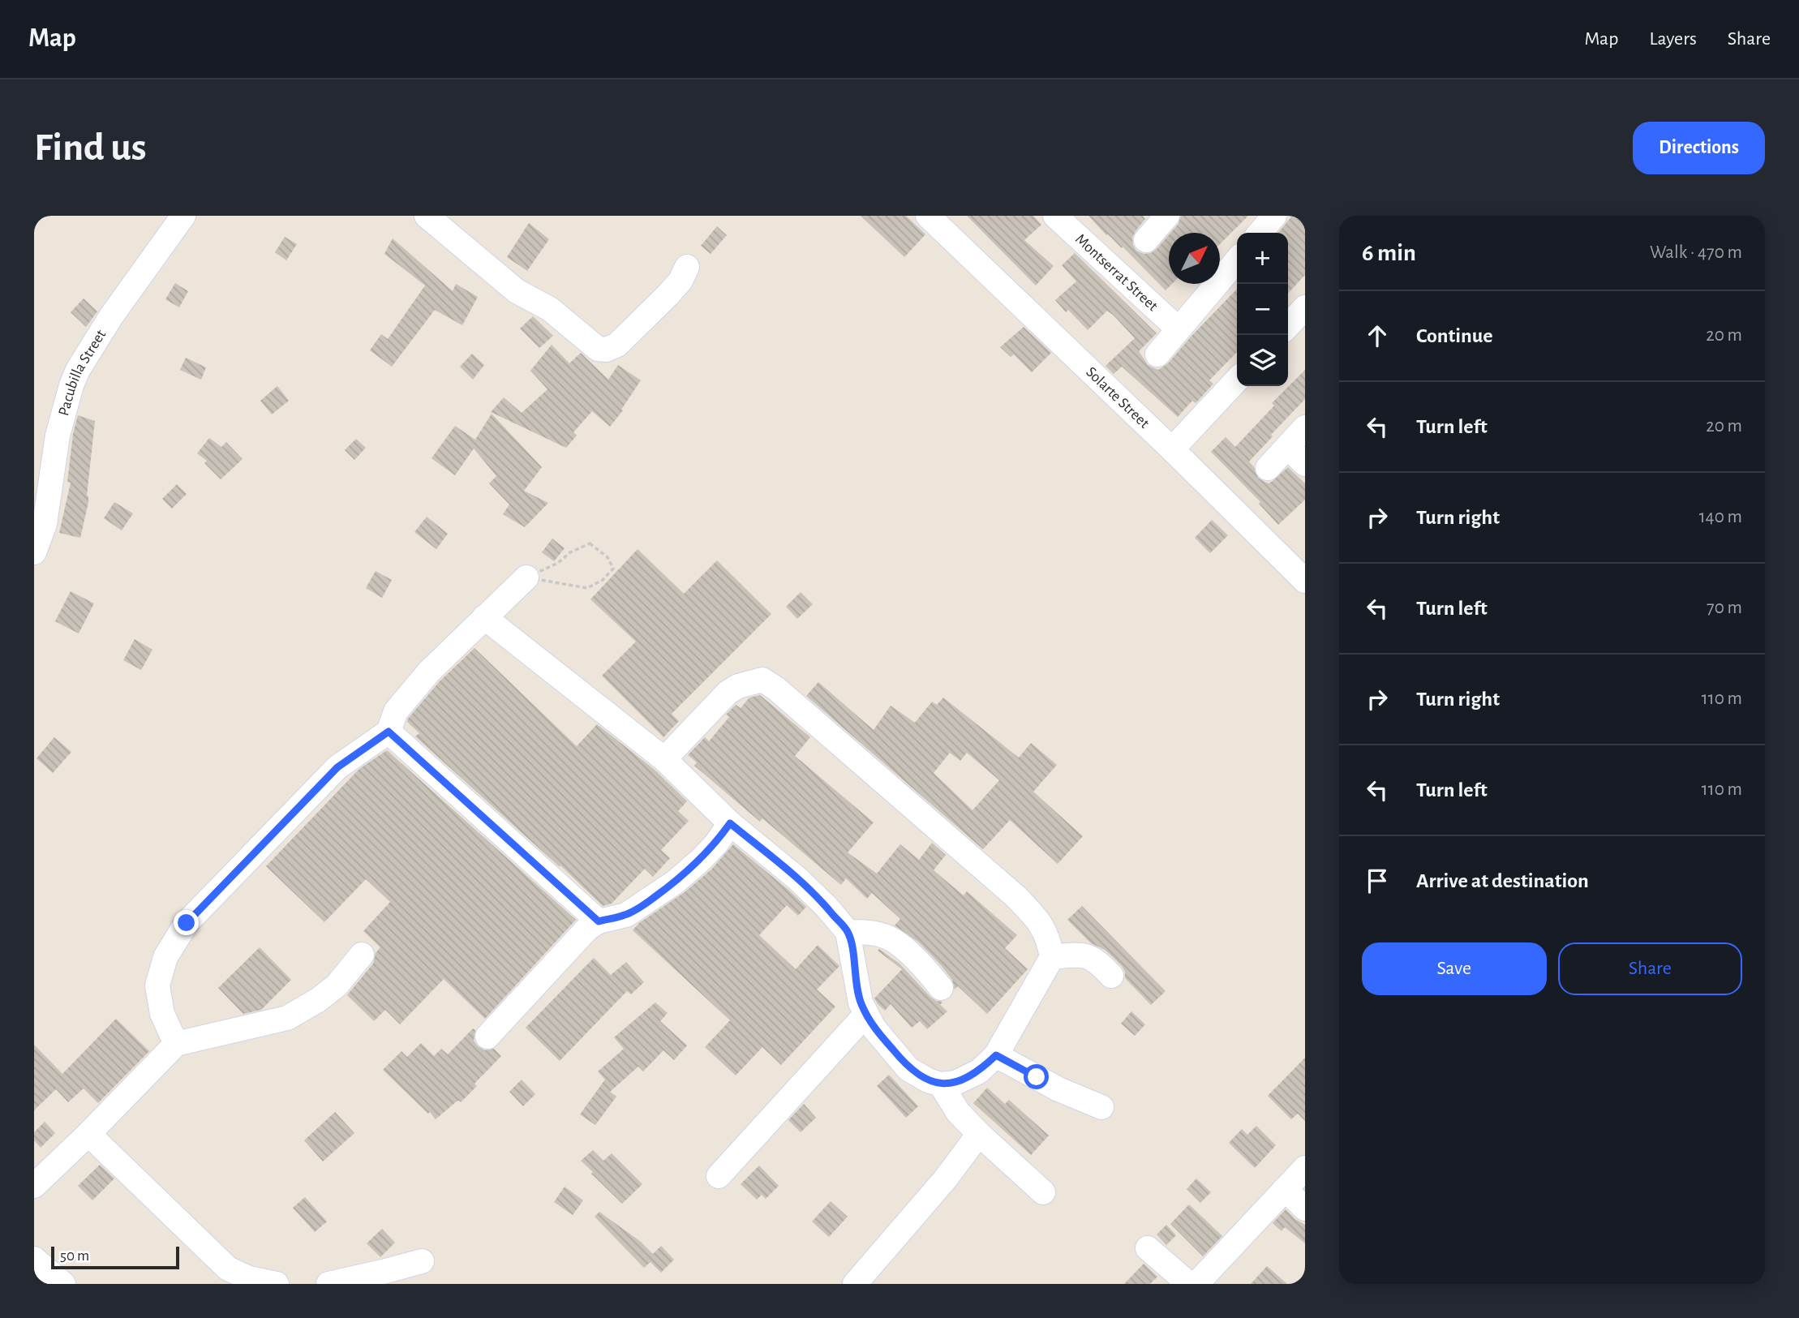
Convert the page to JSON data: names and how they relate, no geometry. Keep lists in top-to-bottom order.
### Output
{
  "streets": {
    "street": ["Montserrat Street", "Pacubilla Street", "Solarte Street"]
  },
  "scale_bar": "50 m",
  "north": "top right",
  "page": {
    "header": "Map",
    "nav": ["Map", "Layers", "Share"],
    "buttons": [
      "Directions",
      ["Save", "Share"]
    ],
    "title": "Find us",
    "heading": ["6 min", "Walk · 470 m"],
    "map_buttons": ["+", "−"],
    "list": [
      ["Continue", "20 m"],
      ["Turn left", "20 m"],
      ["Turn right", "140 m"],
      ["Turn left", "70 m"],
      ["Turn right", "110 m"],
      ["Turn left", "110 m"],
      "Arrive at destination"
    ],
    "scale": "50 m"
  }
}
